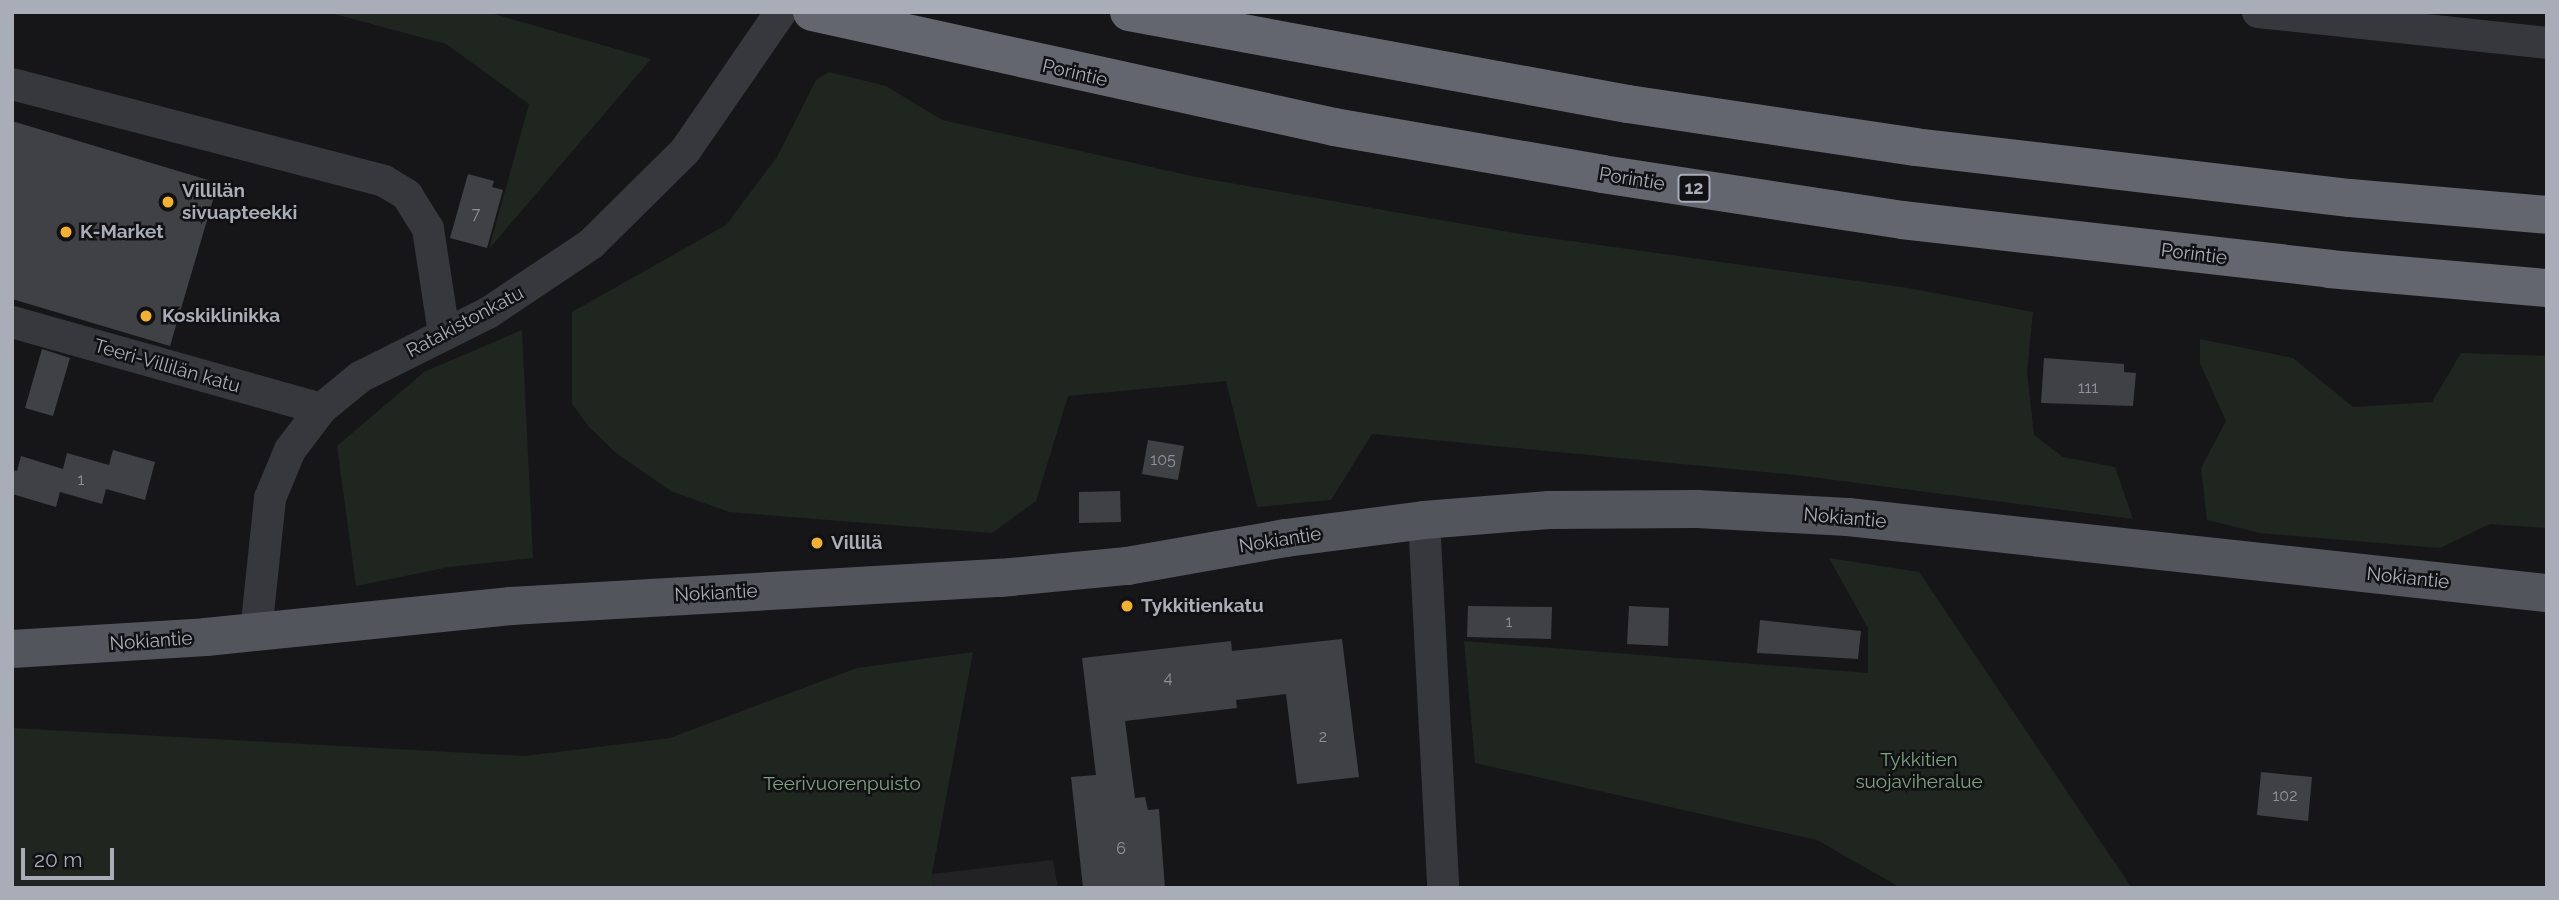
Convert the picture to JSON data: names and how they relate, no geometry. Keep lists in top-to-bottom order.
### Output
{
  "streets": {
    "highway": ["Porintie", "12"],
    "main road": ["Nokiantie"],
    "street": ["Ratakistonkatu", "Teeri-Villilän katu"]
  },
  "crossings": [
    ["Ratakistonkatu", "Teeri-Villilän katu"],
    ["Ratakistonkatu", "Nokiantie"]
  ],
  "parks": ["Tykkitien suojaviheralue", "Teerivuorenpuisto"],
  "places": [
    "Villilän sivuapteekki",
    "K-Market",
    "Koskiklinikka",
    "Villilä",
    "Tykkitienkatu"
  ],
  "house_numbers": [
    "7",
    "111",
    "105",
    "1",
    "1",
    "4",
    "2",
    "102",
    "6"
  ],
  "scale_bar": "20 m"
}
